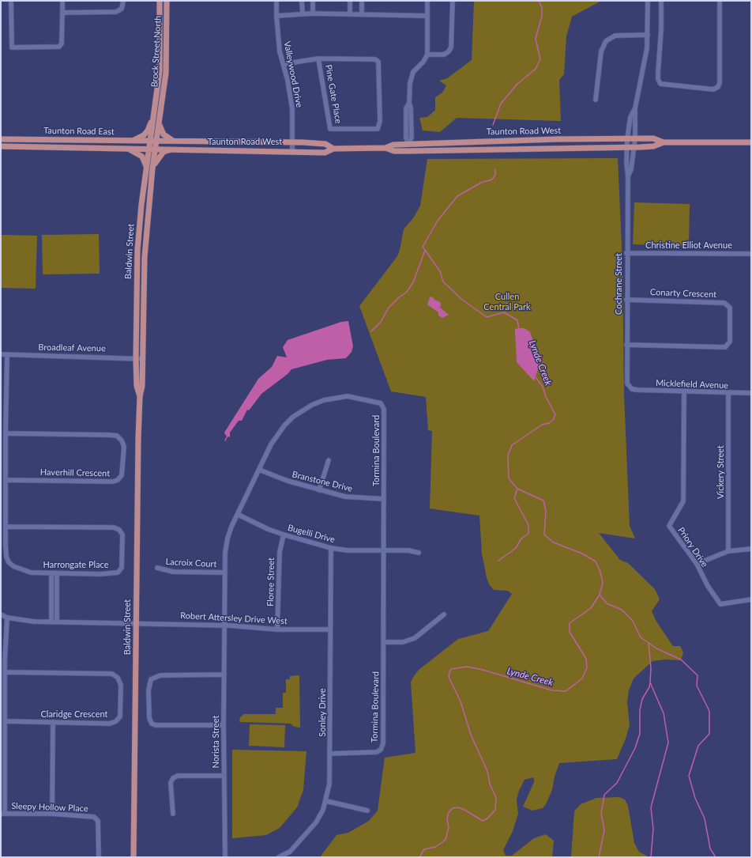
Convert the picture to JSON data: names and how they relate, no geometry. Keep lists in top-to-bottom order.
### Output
{
  "streets": {
    "main road": [
      "Brock Street North",
      "Taunton Road East",
      "Taunton Road West",
      "Baldwin Street"
    ],
    "street": [
      "Valleywood Drive",
      "Pine Gate Place",
      "Christine Elliot Avenue",
      "Cochrane Street",
      "Conarty Crescent",
      "Broadleaf Avenue",
      "Micklefield Avenue",
      "Tormina Boulevard",
      "Vickery Street",
      "Haverhill Crescent",
      "Branstone Drive",
      "Bugelli Drive",
      "Priory Drive",
      "Lacroix Court",
      "Harrongate Place",
      "Floree Street",
      "Robert Attersley Drive West",
      "Sonley Drive",
      "Claridge Crescent",
      "Norista Street",
      "Sleepy Hollow Place"
    ]
  },
  "crossings": [
    ["Brock Street North", "Taunton Road East"],
    ["Brock Street North", "Taunton Road West"],
    ["Brock Street North", "Baldwin Street"],
    ["Valleywood Drive", "Pine Gate Place"],
    ["Valleywood Drive", "Taunton Road West"],
    ["Taunton Road East", "Taunton Road West"],
    ["Taunton Road East", "Baldwin Street"],
    ["Taunton Road West", "Baldwin Street"],
    ["Taunton Road West", "Cochrane Street"],
    ["Christine Elliot Avenue", "Cochrane Street"],
    ["Baldwin Street", "Broadleaf Avenue"],
    ["Baldwin Street", "Robert Attersley Drive West"],
    ["Cochrane Street", "Conarty Crescent"],
    ["Cochrane Street", "Micklefield Avenue"],
    ["Broadleaf Avenue", "Harrongate Place"],
    ["Micklefield Avenue", "Vickery Street"],
    ["Micklefield Avenue", "Priory Drive"],
    ["Tormina Boulevard", "Branstone Drive"],
    ["Tormina Boulevard", "Bugelli Drive"],
    ["Tormina Boulevard", "Lacroix Court"],
    ["Tormina Boulevard", "Robert Attersley Drive West"],
    ["Tormina Boulevard", "Sonley Drive"],
    ["Tormina Boulevard", "Norista Street"],
    ["Haverhill Crescent", "Harrongate Place"],
    ["Bugelli Drive", "Floree Street"],
    ["Bugelli Drive", "Sonley Drive"],
    ["Floree Street", "Robert Attersley Drive West"],
    ["Robert Attersley Drive West", "Sonley Drive"],
    ["Robert Attersley Drive West", "Norista Street"]
  ],
  "water": ["Lynde Creek"],
  "parks": ["Cullen Central Park"]
}
